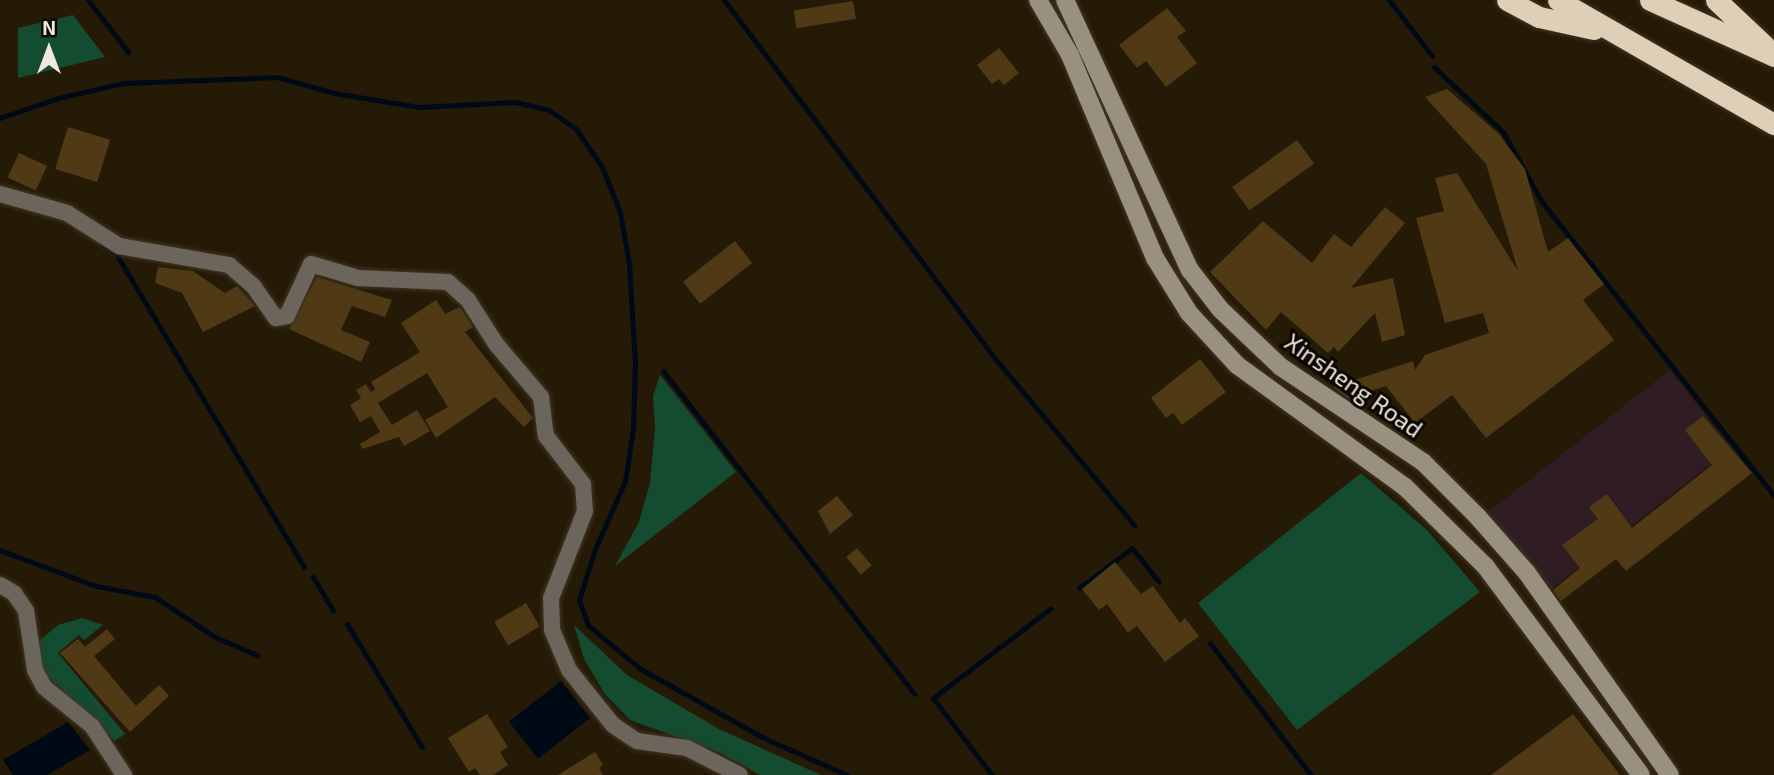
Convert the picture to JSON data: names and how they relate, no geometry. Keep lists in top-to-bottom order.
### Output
{
  "streets": {
    "main road": ["Xinsheng Road"]
  },
  "north": "top"
}
